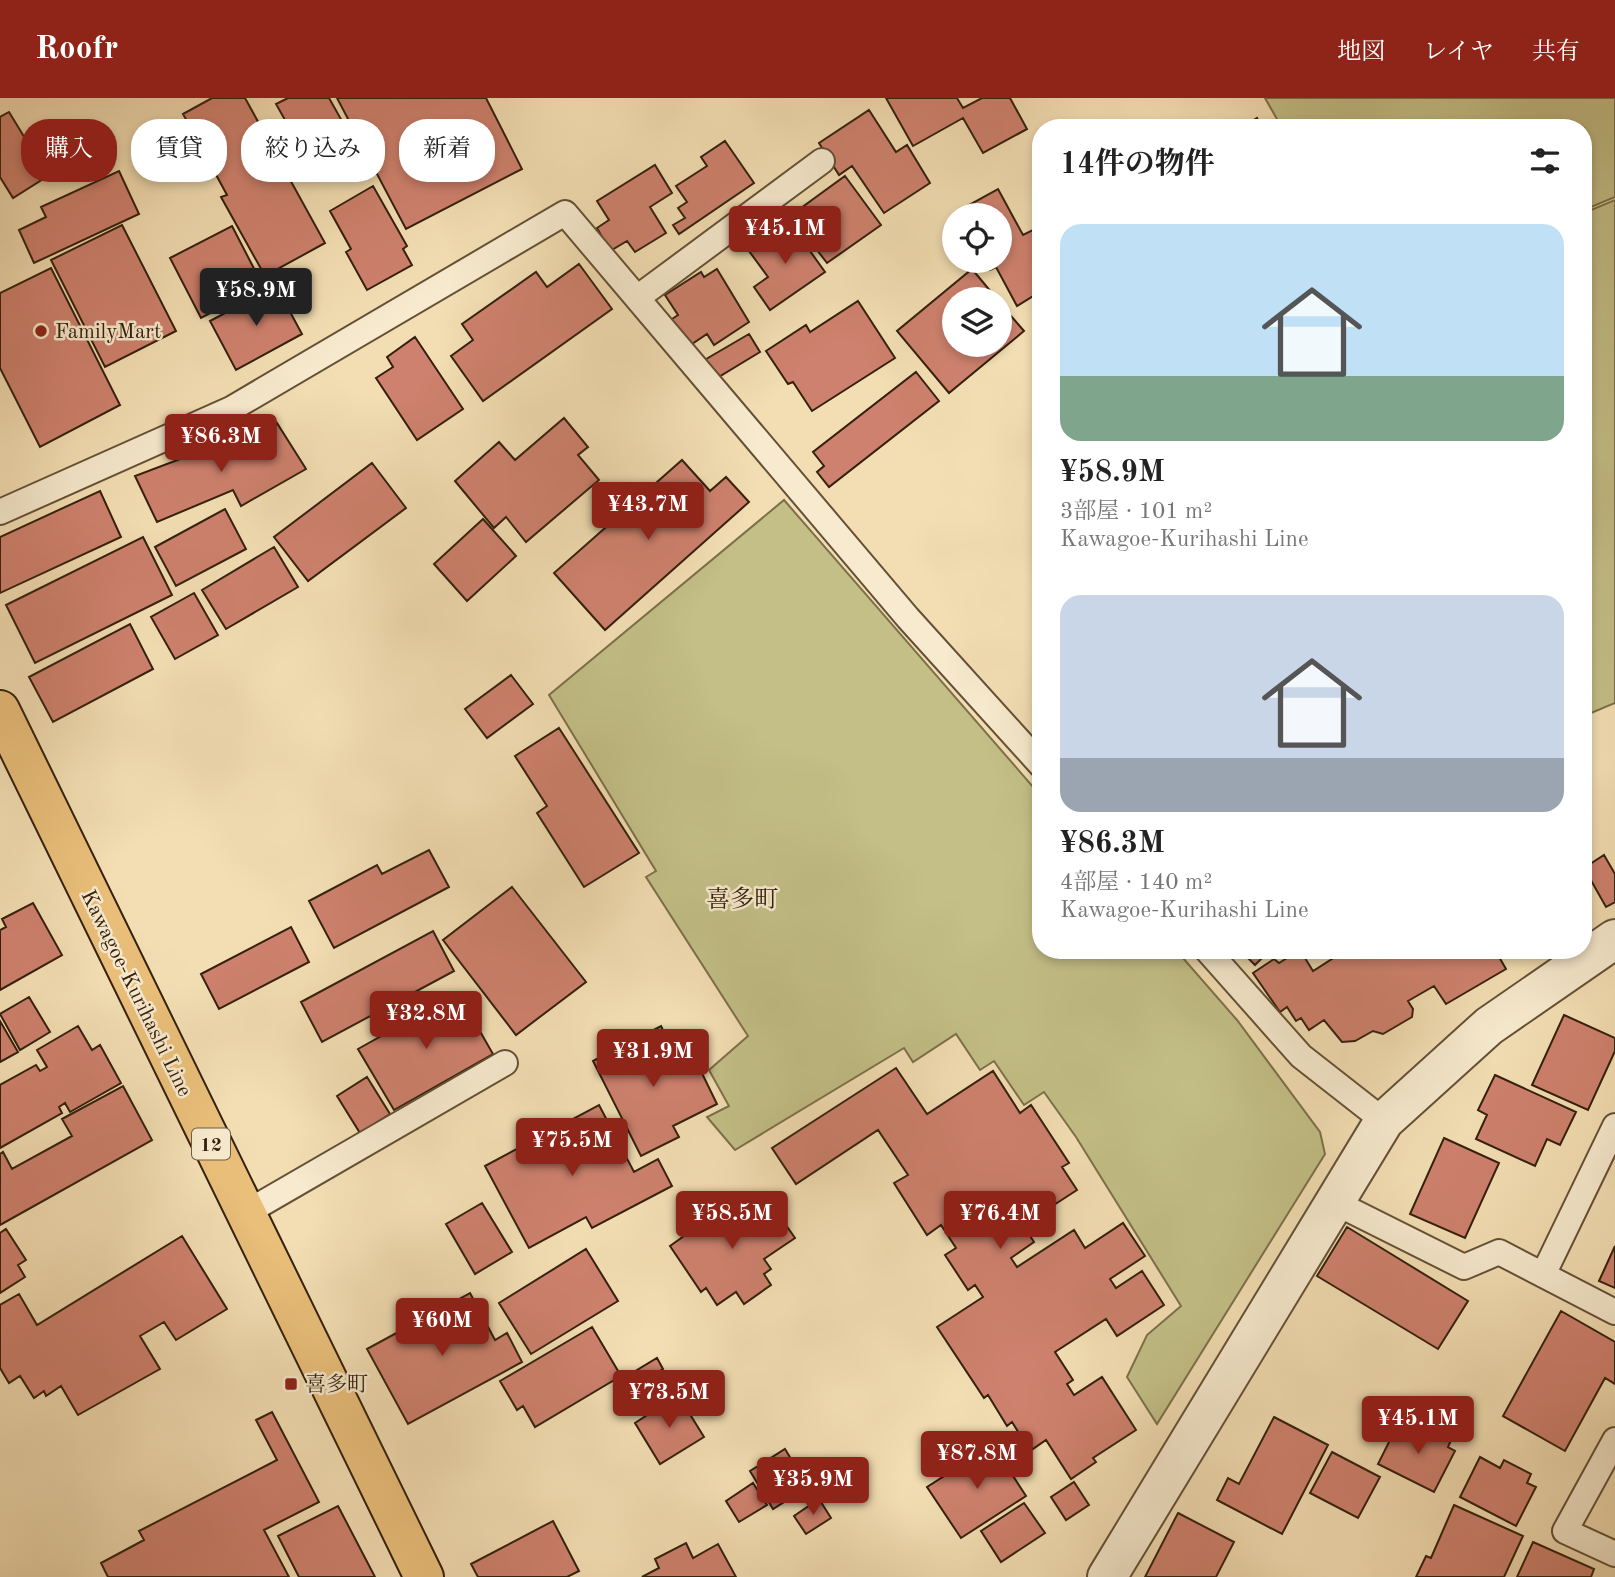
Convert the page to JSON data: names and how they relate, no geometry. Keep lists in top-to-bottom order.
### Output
{
  "streets": {
    "main road": ["Kawagoe-Kurihashi Line", "12"]
  },
  "districts": ["喜多町"],
  "places": {
    "other": ["FamilyMart"],
    "transit": ["喜多町"]
  },
  "page": {
    "header": "Roofr",
    "nav": ["地図", "レイヤ", "共有"],
    "chip": [
      "購入",
      "賃貸",
      "絞り込み",
      "新着"
    ],
    "heading": "14件の物件",
    "list": [
      {
        "name": "¥58.9M",
        "note": "3部屋 · 101 m² · Kawagoe-Kurihashi Line"
      },
      {
        "name": "¥86.3M",
        "note": "4部屋 · 140 m² · Kawagoe-Kurihashi Line"
      }
    ],
    "price": [
      "¥45.1M",
      "¥58.9M",
      "¥86.3M",
      "¥43.7M",
      "¥32.8M",
      "¥31.9M",
      "¥75.5M",
      "¥58.5M",
      "¥76.4M",
      "¥60M",
      "¥73.5M",
      "¥45.1M",
      "¥87.8M",
      "¥35.9M"
    ]
  }
}
